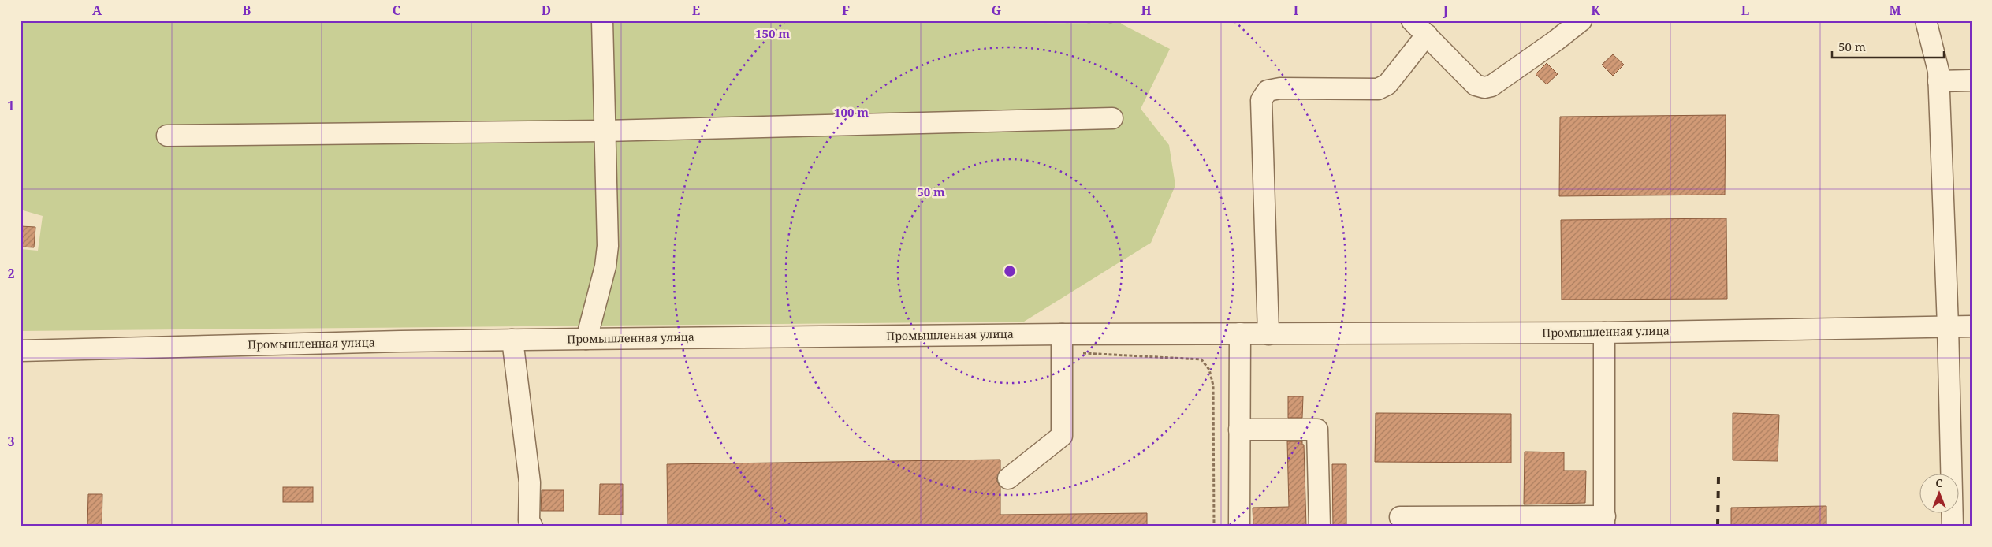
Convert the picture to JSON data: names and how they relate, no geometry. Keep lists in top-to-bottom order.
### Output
{
  "streets": {
    "street": ["Промышленная улица"]
  },
  "scale_bar": "50 m",
  "north": "top",
  "grid": {
    "columns": [
      "A",
      "B",
      "C",
      "D",
      "E",
      "F",
      "G",
      "H",
      "I",
      "J",
      "K",
      "L",
      "M"
    ],
    "rows": ["1", "2", "3"]
  },
  "rings": ["150 m", "100 m", "50 m"]
}
